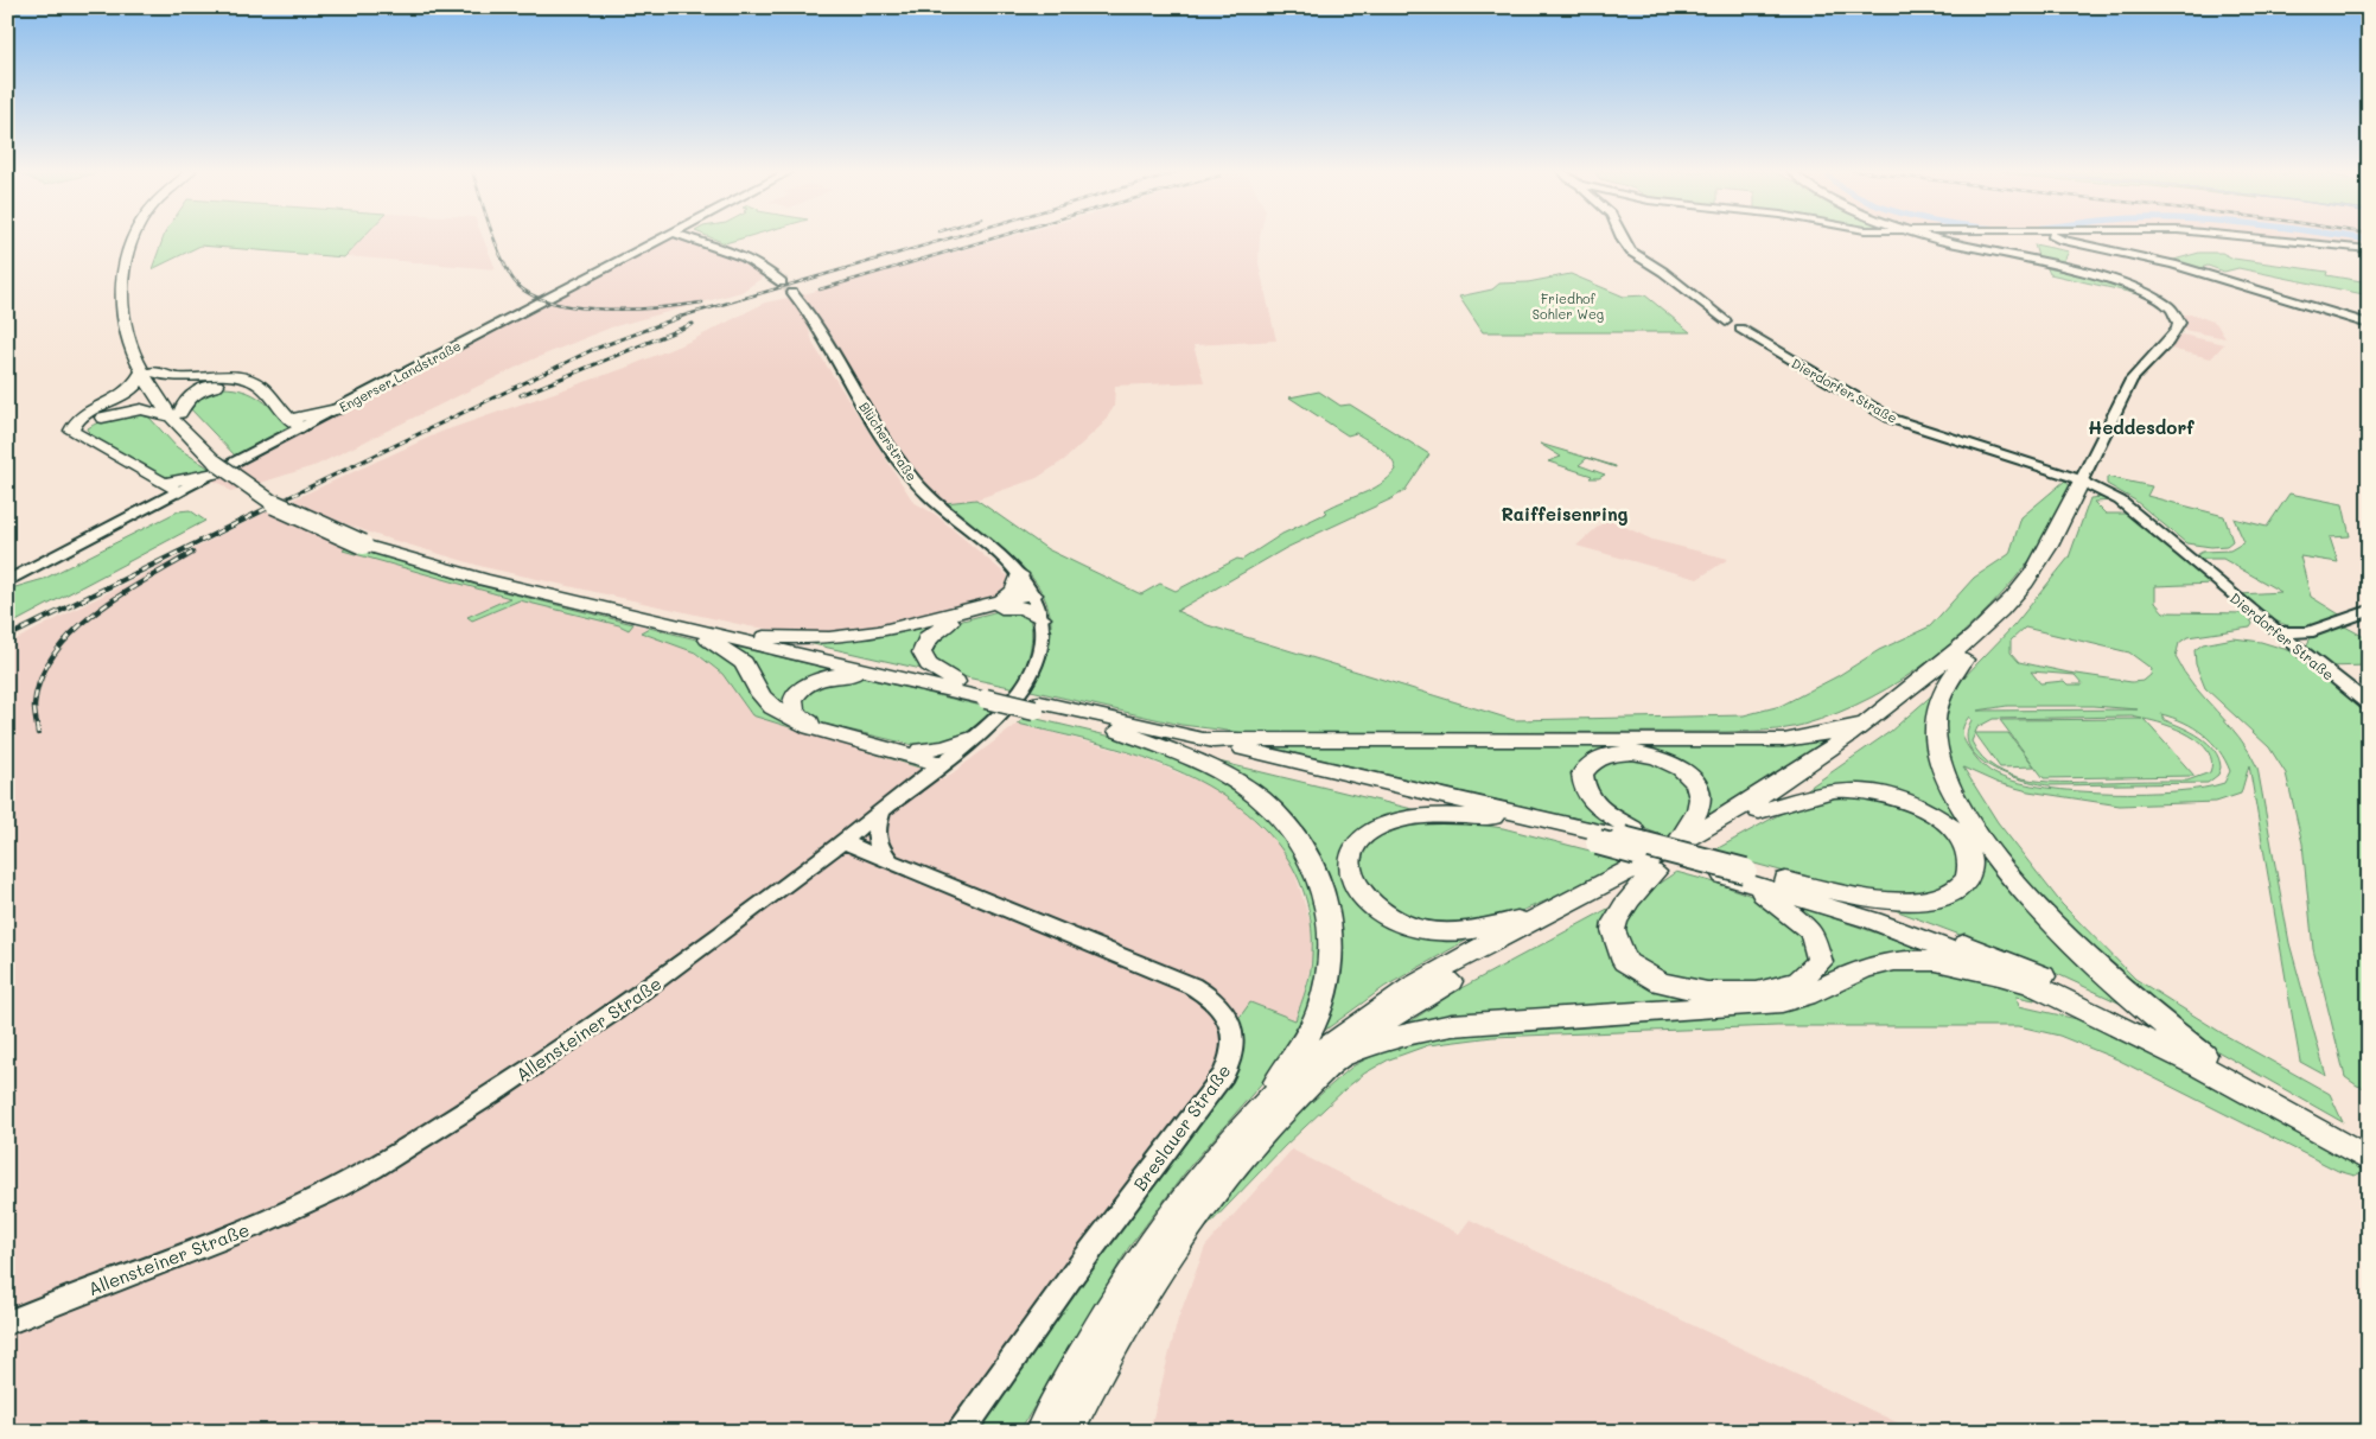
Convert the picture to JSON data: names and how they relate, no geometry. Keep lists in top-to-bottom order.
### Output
{
  "streets": {
    "main road": ["Dierdorfer Straße"],
    "street": [
      "Engerser Landstraße",
      "Blücherstraße",
      "Allensteiner Straße",
      "Breslauer Straße"
    ]
  },
  "crossings": [
    ["Blücherstraße", "Allensteiner Straße"],
    ["Allensteiner Straße", "Breslauer Straße"]
  ],
  "districts": ["Heddesdorf", "Raiffeisenring"],
  "parks": ["Friedhof Sohler Weg"]
}
